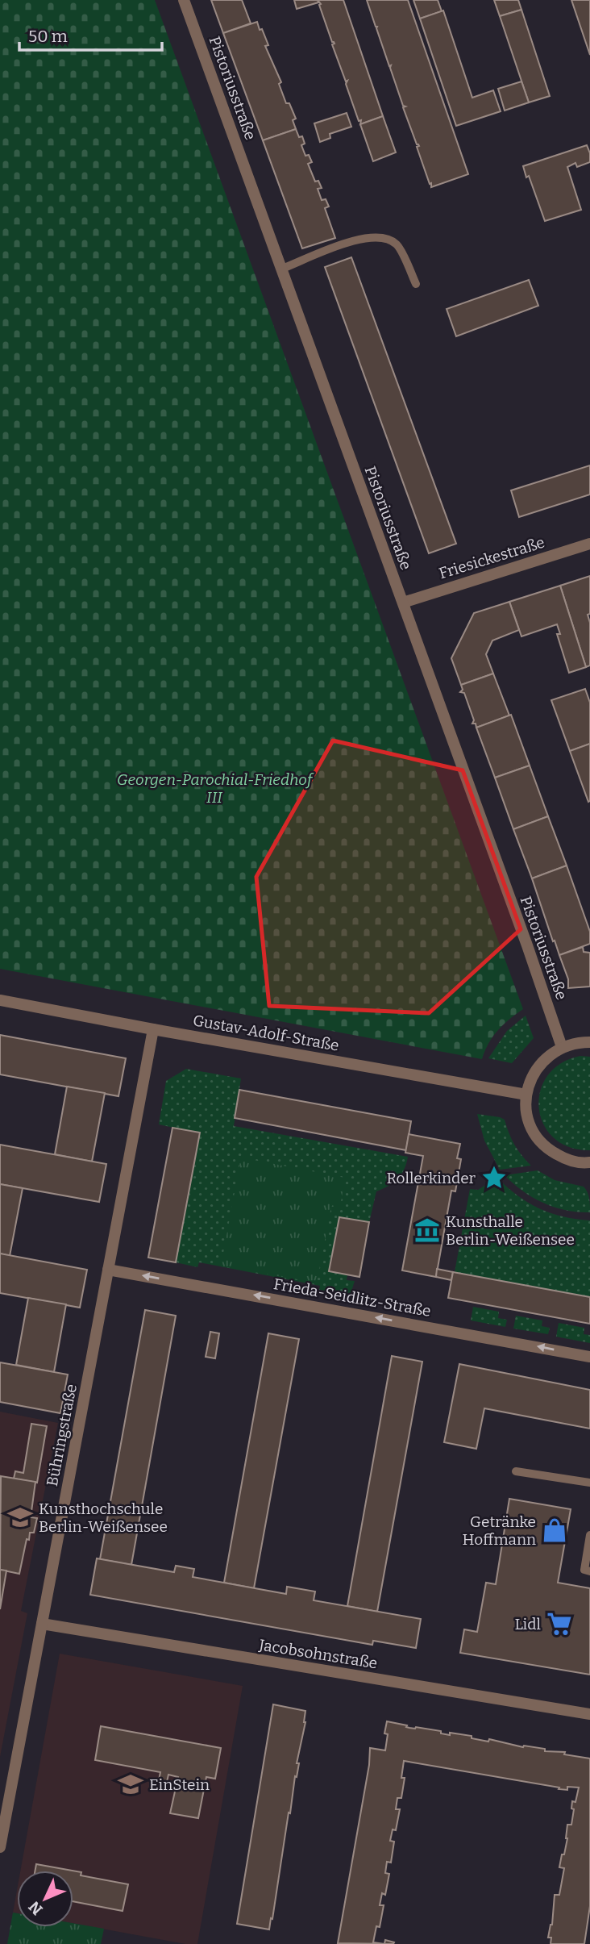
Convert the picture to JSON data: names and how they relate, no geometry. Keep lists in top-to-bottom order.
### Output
{
  "streets": {
    "street": [
      "Pistoriusstraße",
      "Friesickestraße",
      "Gustav-Adolf-Straße",
      "Frieda-Seidlitz-Straße",
      "Bühringstraße",
      "Jacobsohnstraße"
    ]
  },
  "crossings": [
    ["Pistoriusstraße", "Friesickestraße"],
    ["Gustav-Adolf-Straße", "Bühringstraße"],
    ["Frieda-Seidlitz-Straße", "Bühringstraße"],
    ["Bühringstraße", "Jacobsohnstraße"]
  ],
  "one_way": ["Frieda-Seidlitz-Straße"],
  "parks": ["Georgen-Parochial-Friedhof III"],
  "places": {
    "place": ["Rollerkinder"],
    "museum": ["Kunsthalle Berlin-Weißensee"],
    "school or university": ["Kunsthochschule Berlin-Weißensee", "EinStein"],
    "shop": ["Getränke Hoffmann"],
    "supermarket": ["Lidl"]
  },
  "scale_bar": "50 m",
  "north": "bottom left"
}
